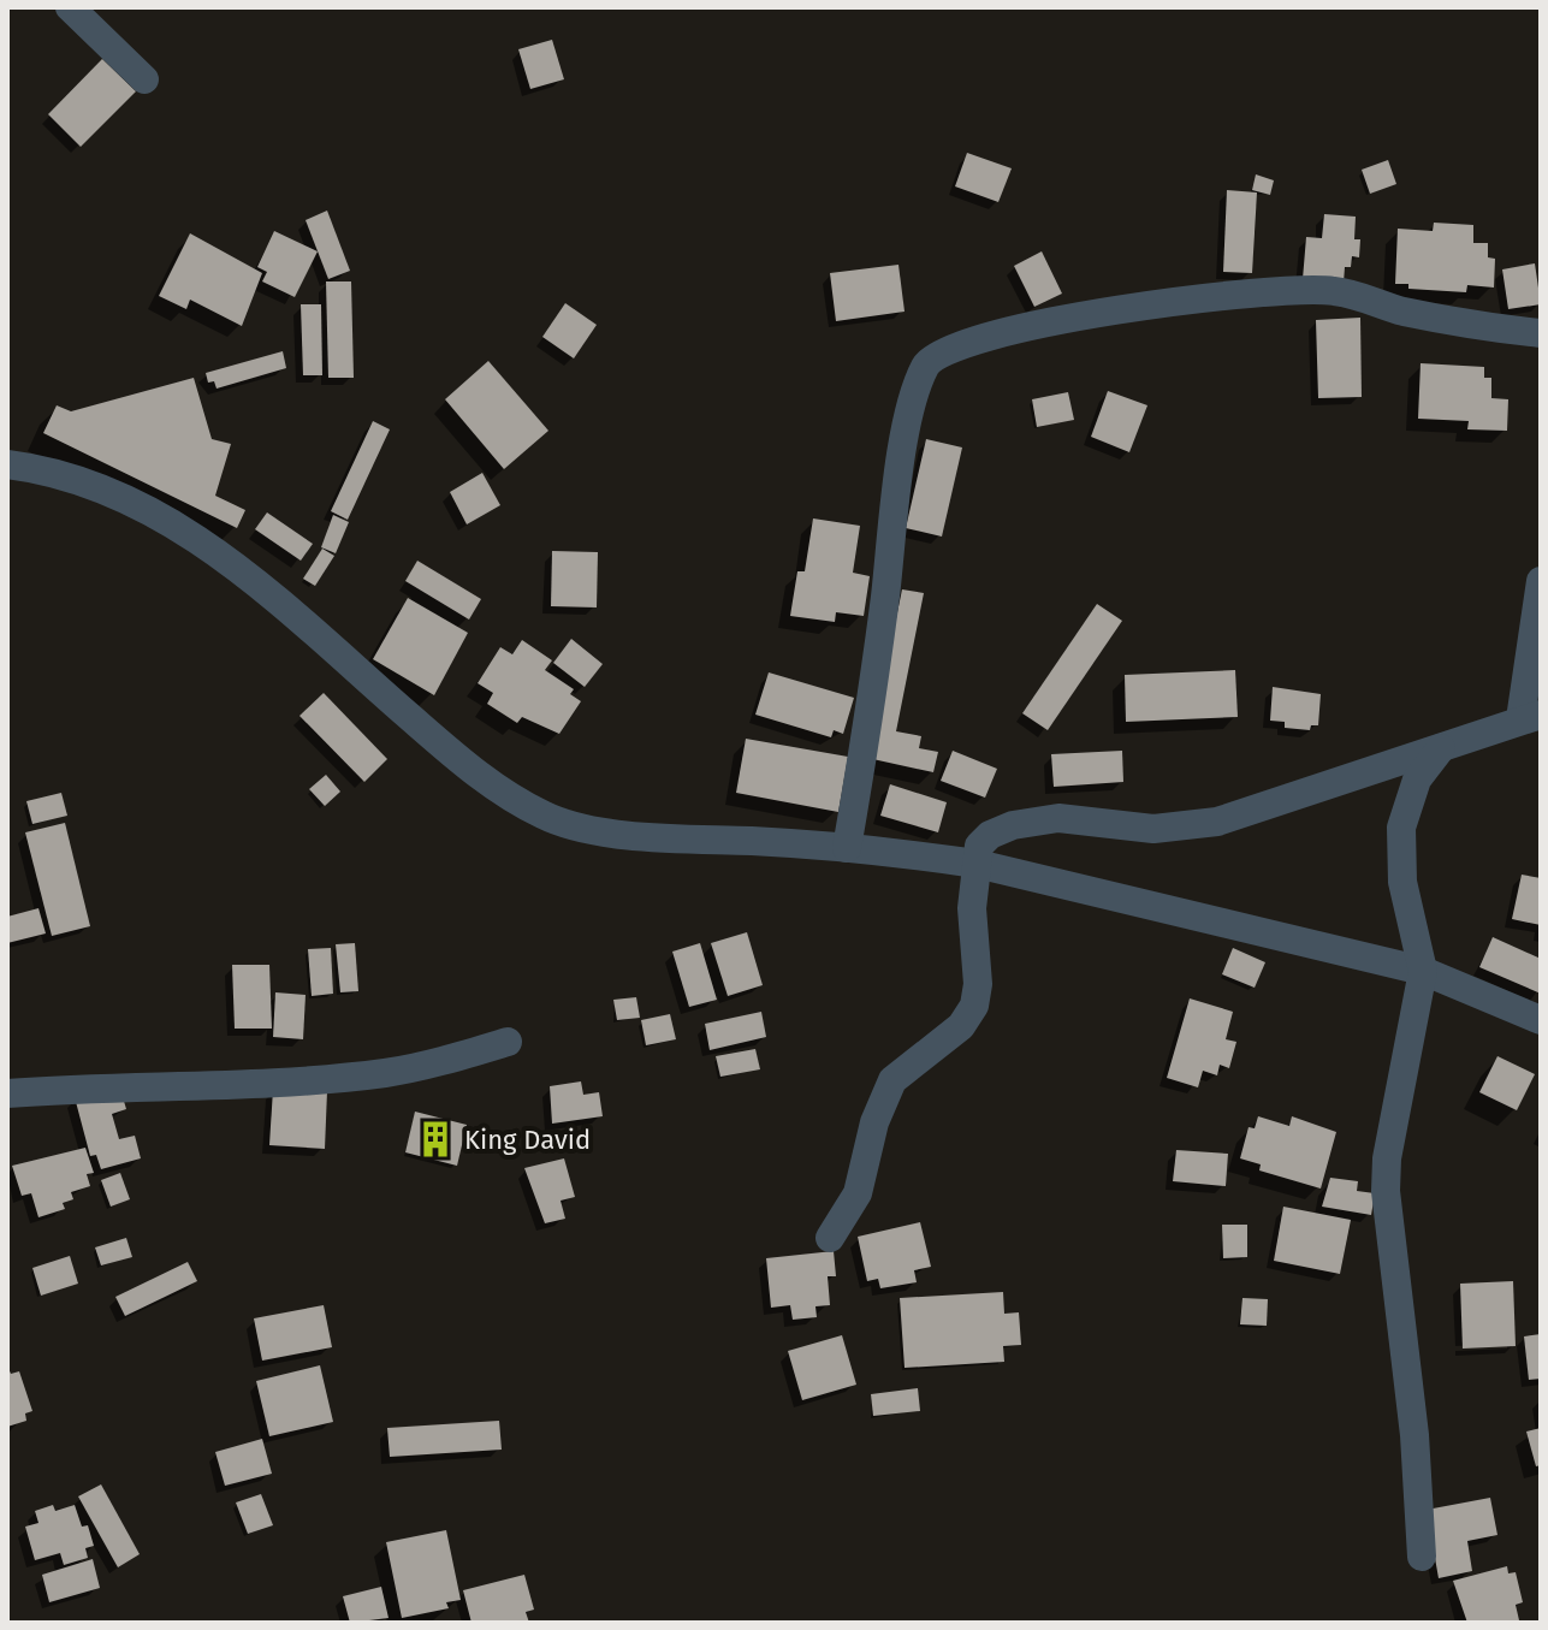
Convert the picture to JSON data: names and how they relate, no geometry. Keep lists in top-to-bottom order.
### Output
{
  "places": {
    "building": ["King David"]
  }
}
